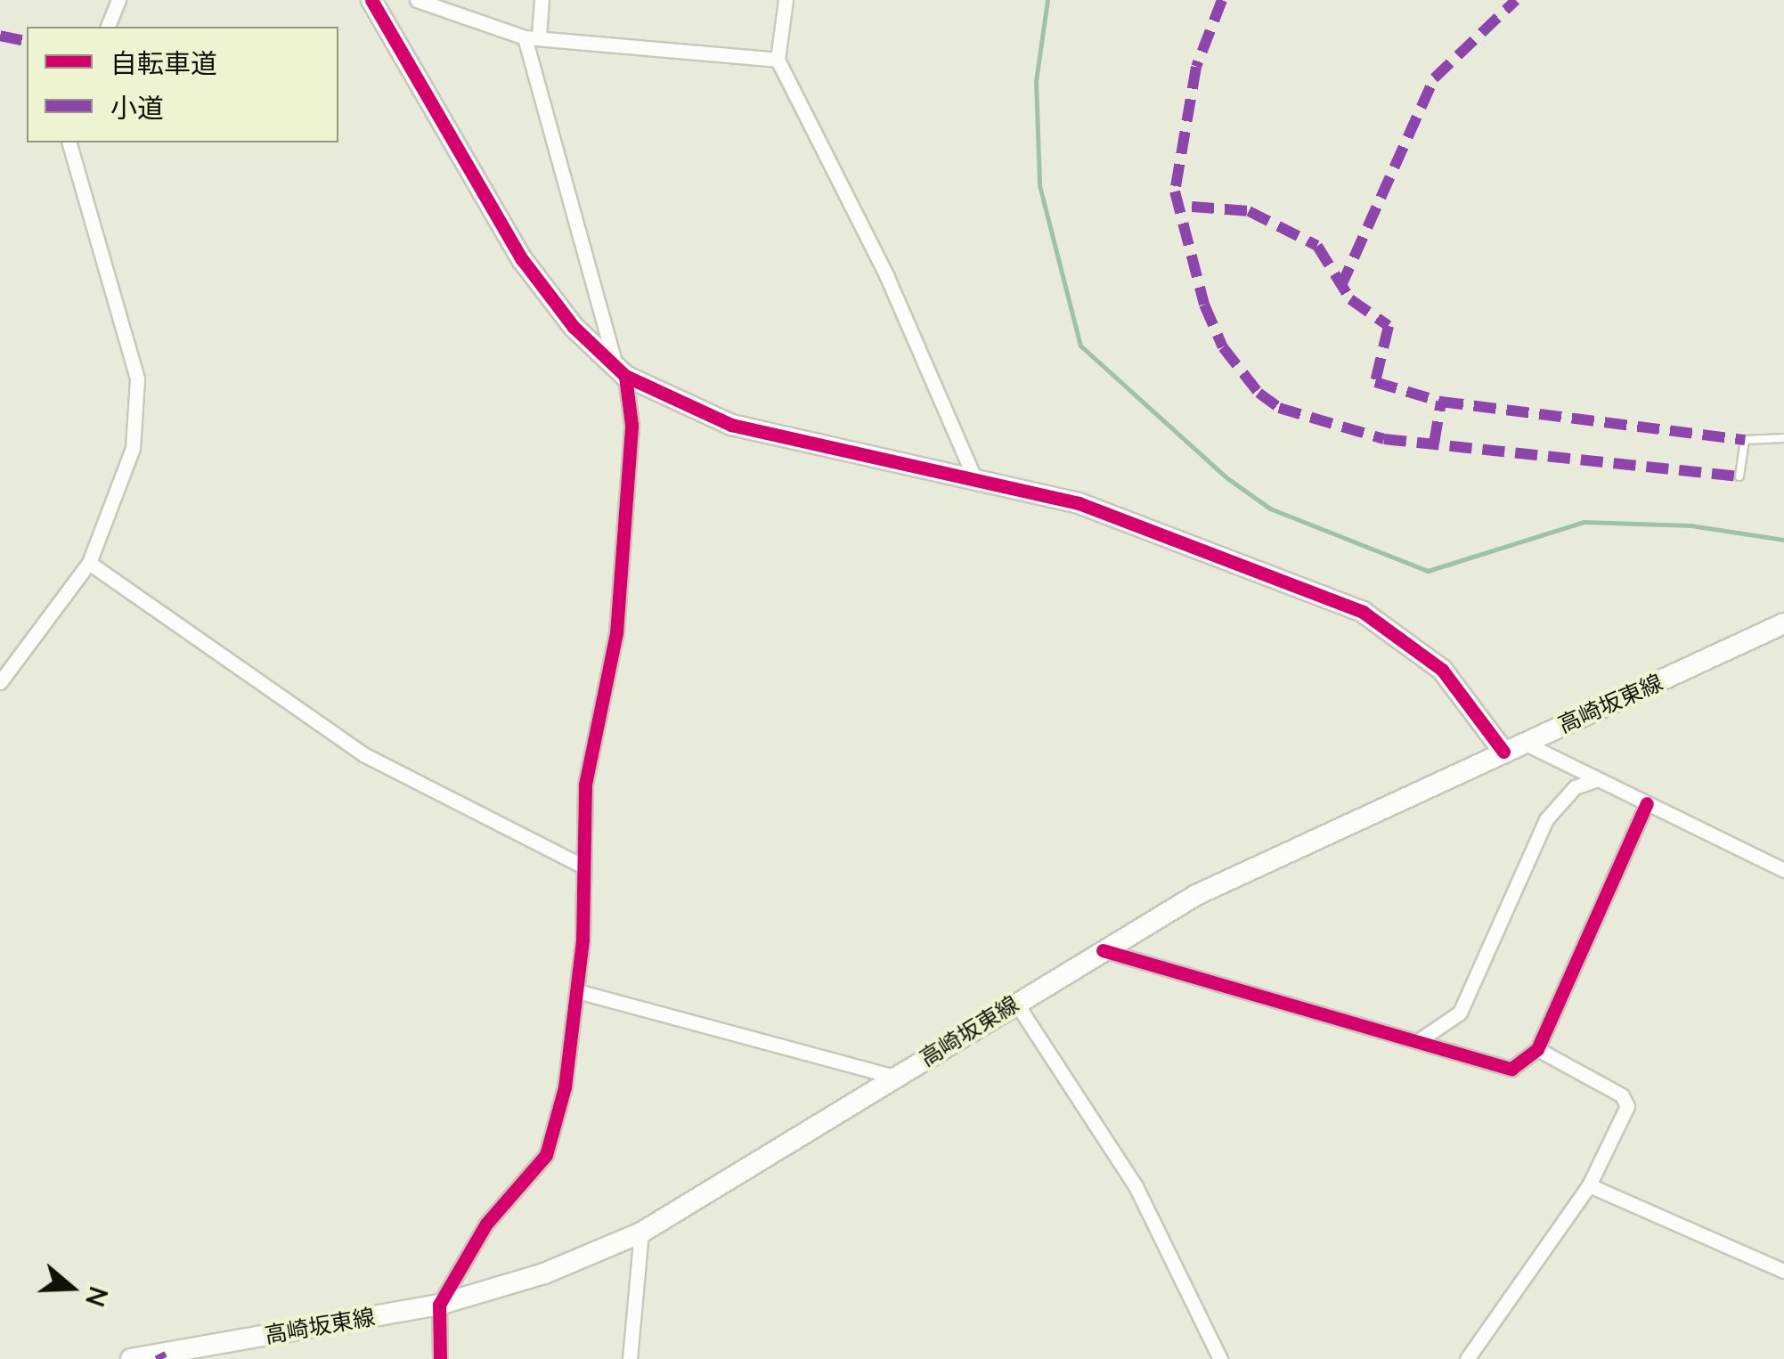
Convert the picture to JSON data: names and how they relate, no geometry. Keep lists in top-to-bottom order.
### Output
{
  "streets": {
    "main road": ["高崎坂東線"]
  },
  "legend": ["自転車道", "小道"],
  "north": "right"
}
